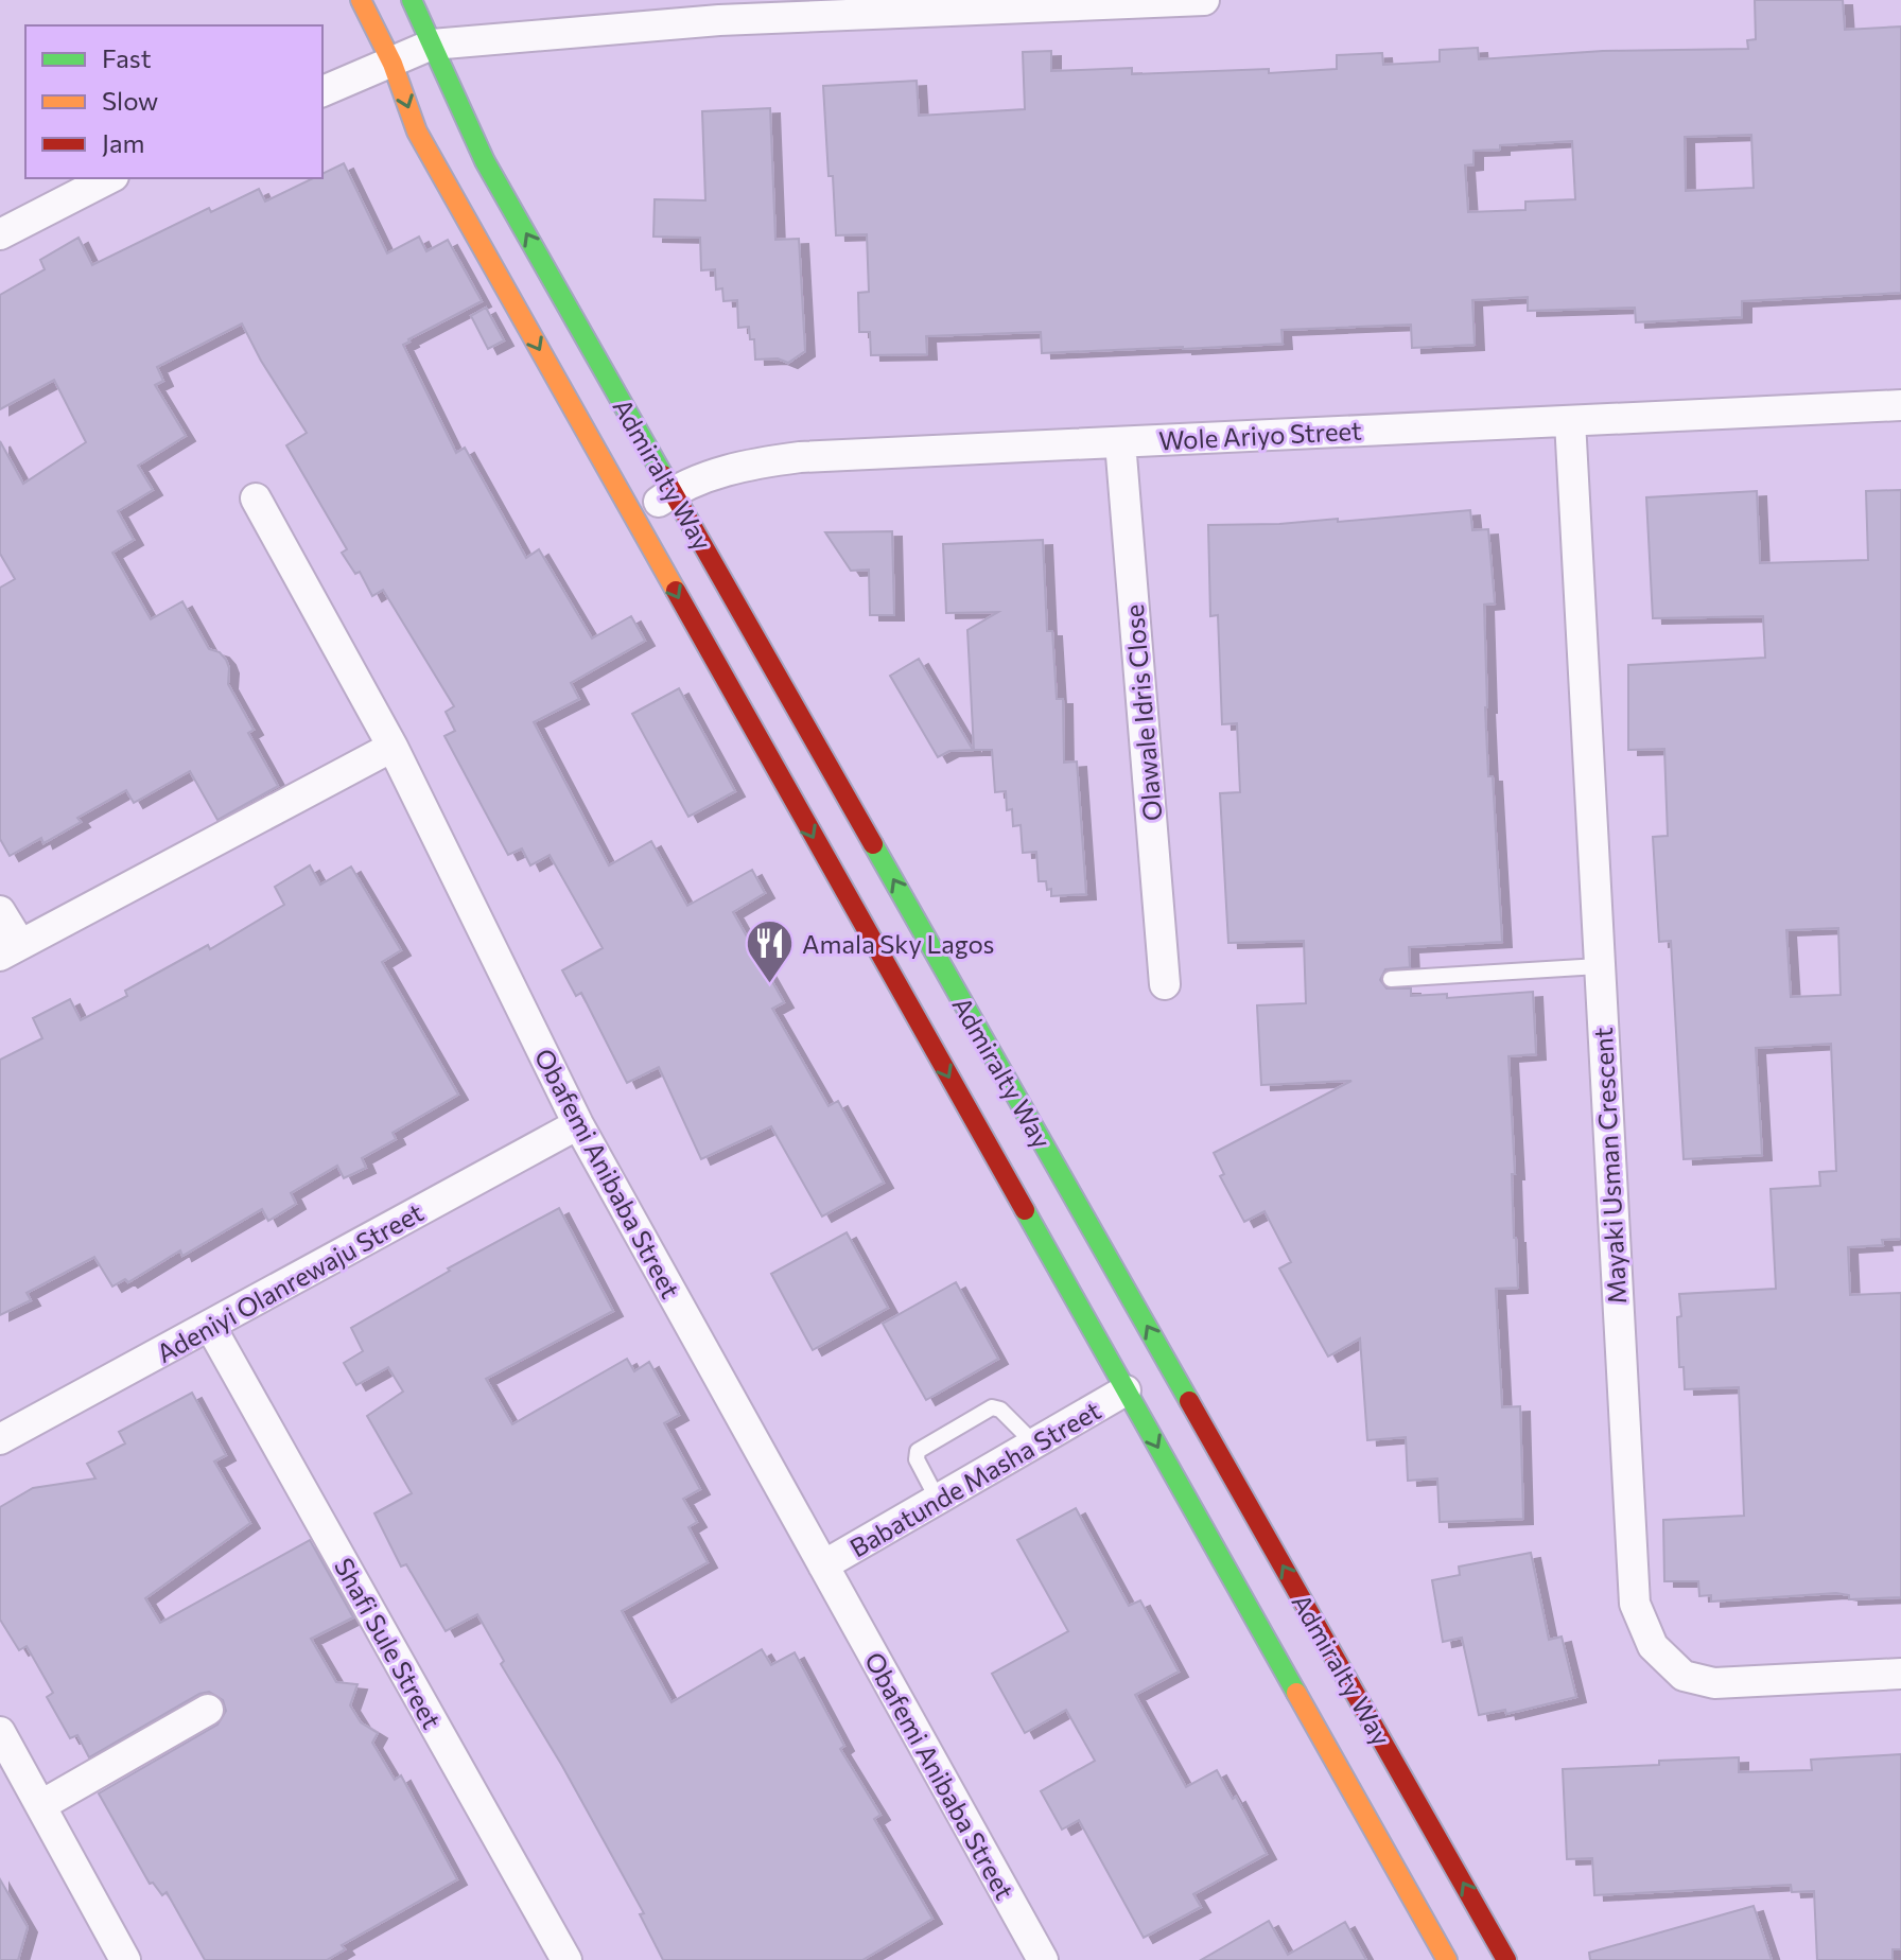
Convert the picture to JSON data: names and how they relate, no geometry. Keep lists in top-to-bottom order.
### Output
{
  "streets": {
    "main road": ["Admiralty Way"],
    "street": [
      "Wole Ariyo Street",
      "Olawale Idris Close",
      "Mayaki Usman Crescent",
      "Obafemi Anibaba Street",
      "Adeniyi Olanrewaju Street",
      "Babatunde Masha Street",
      "Shafi Sule Street"
    ]
  },
  "crossings": [
    ["Wole Ariyo Street", "Admiralty Way"],
    ["Wole Ariyo Street", "Olawale Idris Close"],
    ["Wole Ariyo Street", "Mayaki Usman Crescent"],
    ["Admiralty Way", "Babatunde Masha Street"],
    ["Obafemi Anibaba Street", "Adeniyi Olanrewaju Street"],
    ["Obafemi Anibaba Street", "Babatunde Masha Street"],
    ["Adeniyi Olanrewaju Street", "Shafi Sule Street"]
  ],
  "places": {
    "restaurant": ["Amala Sky Lagos"]
  },
  "legend": ["Fast", "Slow", "Jam"]
}
